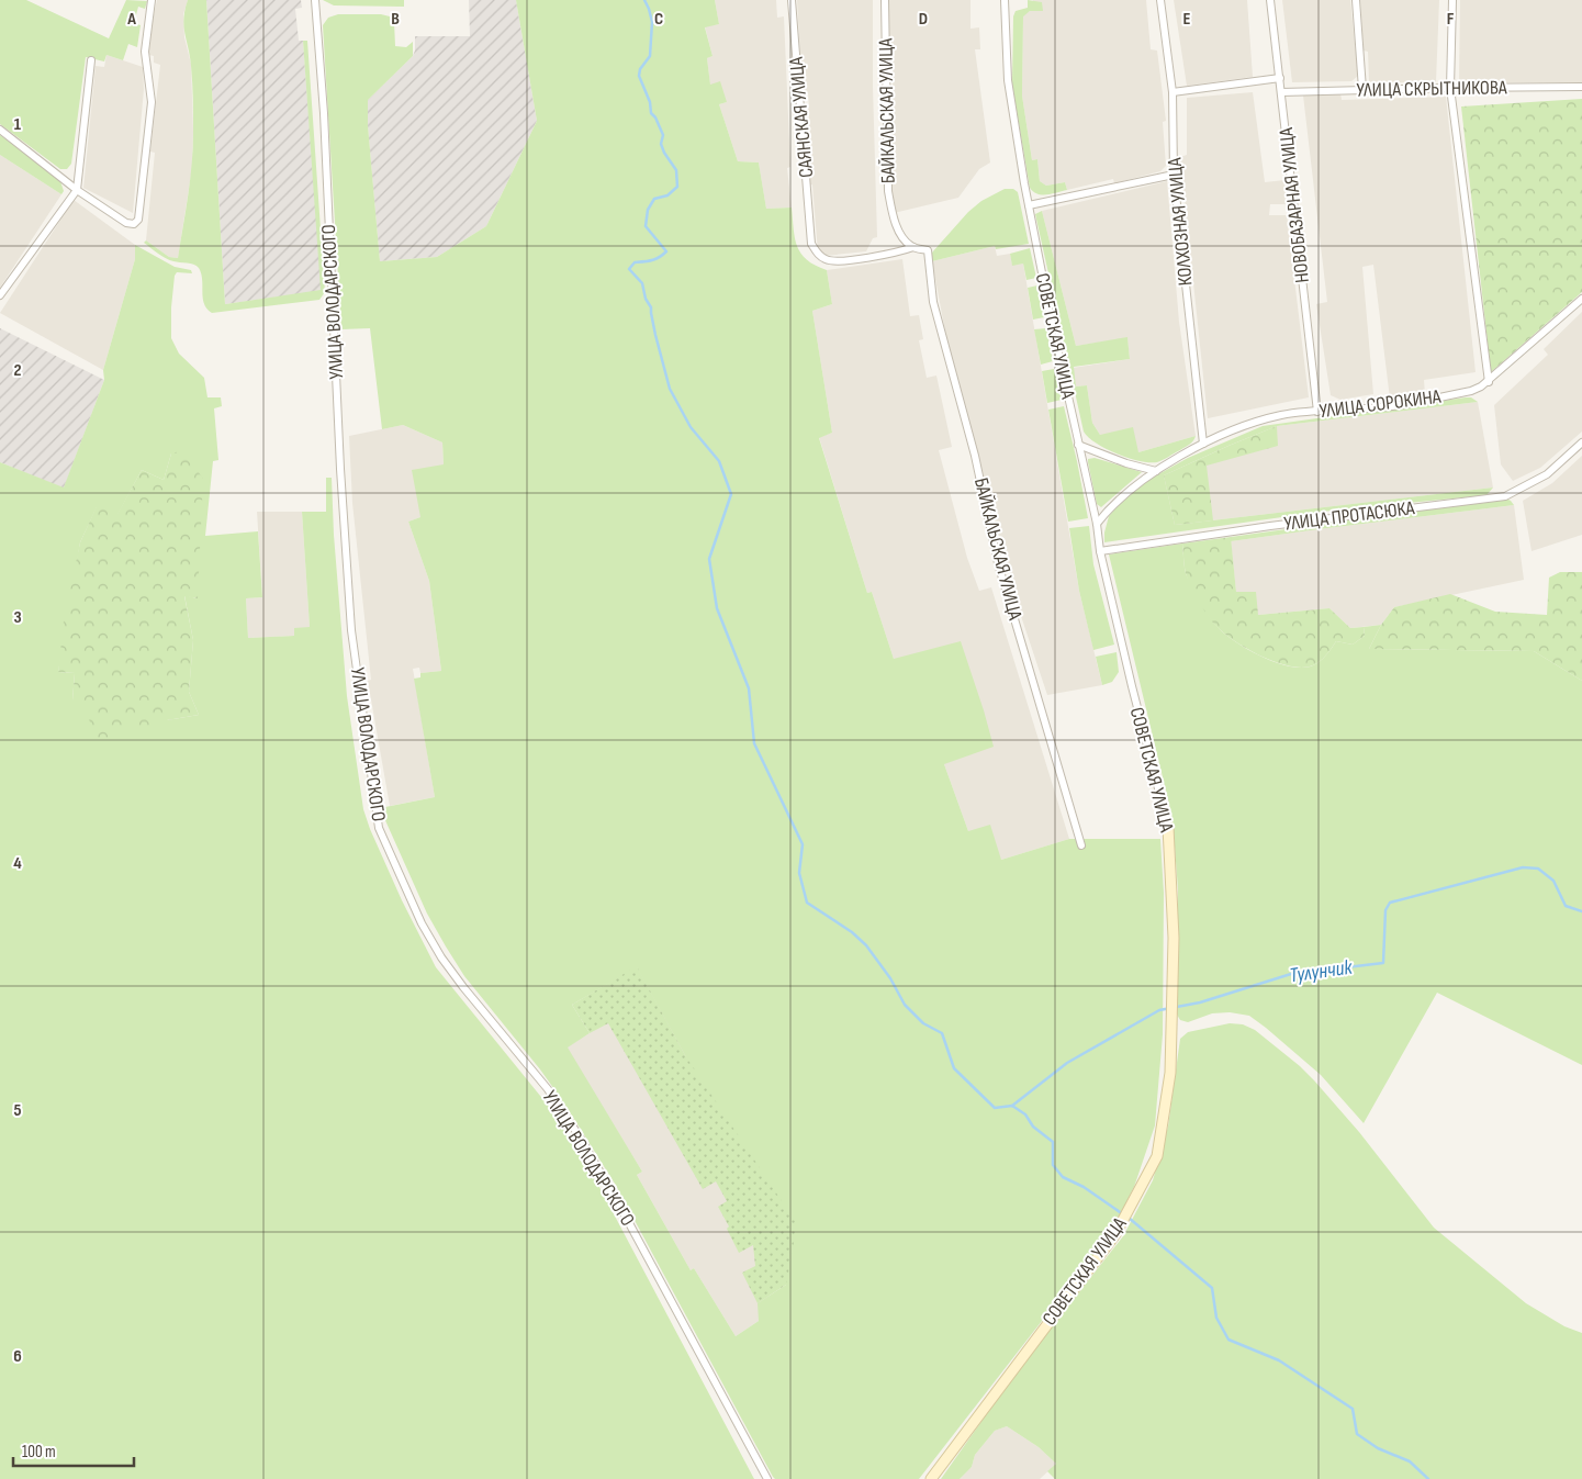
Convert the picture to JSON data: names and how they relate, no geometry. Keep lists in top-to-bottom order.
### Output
{
  "streets": {
    "street": [
      "УЛИЦА СКРЫТНИКОВА",
      "БАЙКАЛЬСКАЯ УЛИЦА",
      "САЯНСКАЯ УЛИЦА",
      "НОВОБАЗАРНАЯ УЛИЦА",
      "КОЛХОЗНАЯ УЛИЦА",
      "УЛИЦА ВОЛОДАРСКОГО",
      "СОВЕТСКАЯ УЛИЦА",
      "УЛИЦА СОРОКИНА",
      "УЛИЦА ПРОТАСЮКА"
    ]
  },
  "crossings": [
    ["УЛИЦА СКРЫТНИКОВА", "НОВОБАЗАРНАЯ УЛИЦА"],
    ["БАЙКАЛЬСКАЯ УЛИЦА", "САЯНСКАЯ УЛИЦА"],
    ["НОВОБАЗАРНАЯ УЛИЦА", "УЛИЦА СОРОКИНА"],
    ["КОЛХОЗНАЯ УЛИЦА", "УЛИЦА СОРОКИНА"],
    ["СОВЕТСКАЯ УЛИЦА", "УЛИЦА СОРОКИНА"],
    ["СОВЕТСКАЯ УЛИЦА", "УЛИЦА ПРОТАСЮКА"]
  ],
  "water": ["Тулунчик"],
  "scale_bar": "100 m",
  "grid": {
    "columns": [
      "A",
      "B",
      "C",
      "D",
      "E",
      "F"
    ],
    "rows": [
      "1",
      "2",
      "3",
      "4",
      "5",
      "6"
    ]
  }
}
